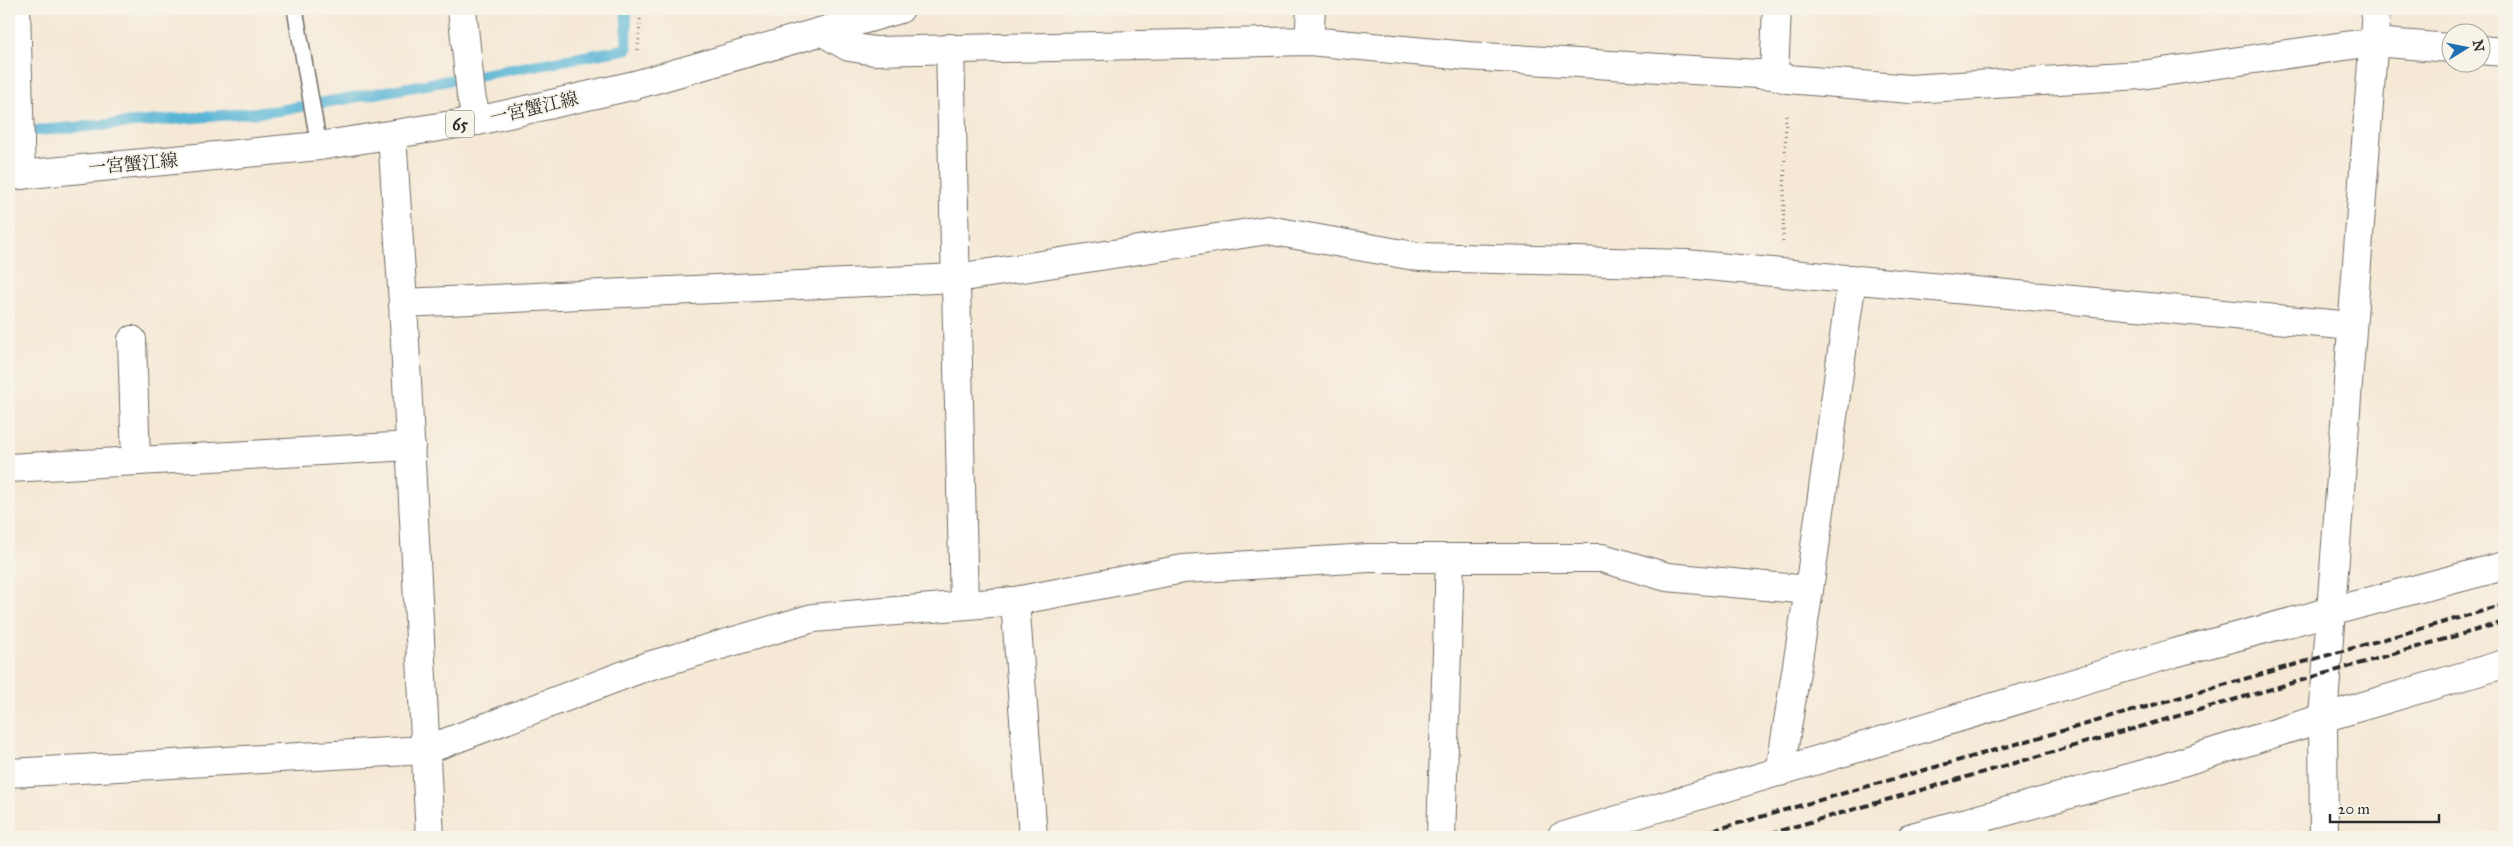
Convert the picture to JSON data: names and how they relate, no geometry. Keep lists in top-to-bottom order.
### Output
{
  "streets": {
    "street": ["一宮蟹江線", "65"]
  },
  "scale_bar": "20 m",
  "north": "right"
}
